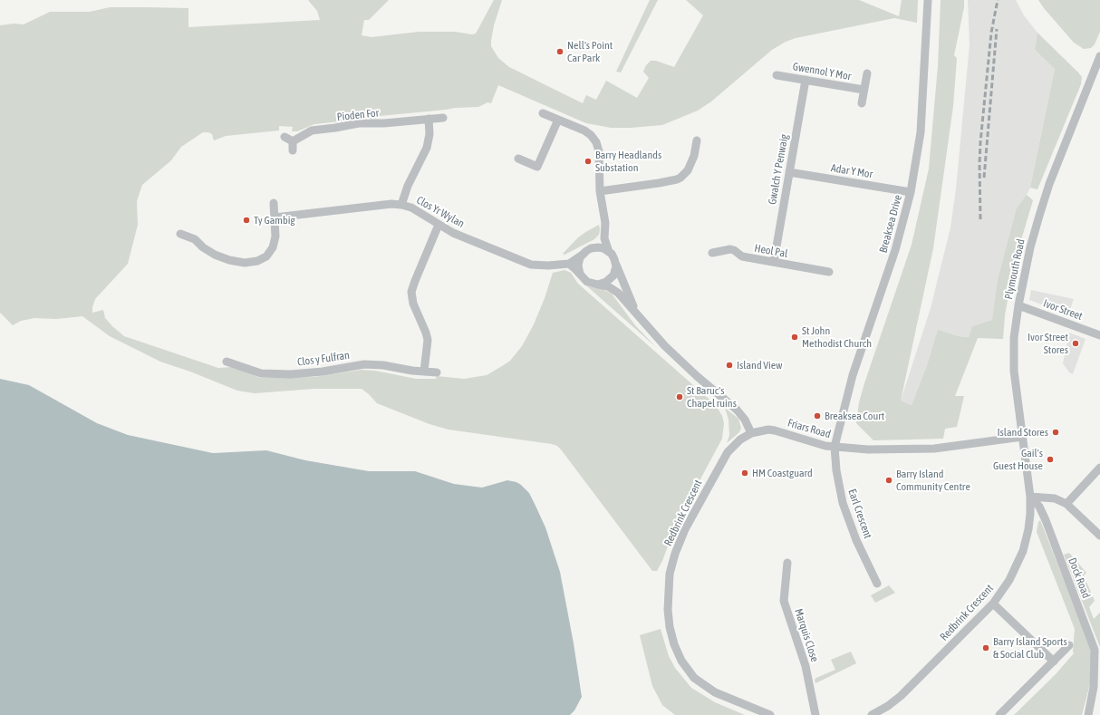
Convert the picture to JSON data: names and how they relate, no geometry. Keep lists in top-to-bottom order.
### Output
{
  "streets": {
    "street": [
      "Gwennol Y Mor",
      "Pioden For",
      "Gwalch Y Penwaig",
      "Adar Y Mor",
      "Clos Yr Wylan",
      "Breaksea Drive",
      "Heol Pal",
      "Plymouth Road",
      "Ivor Street",
      "Clos y Fulfran",
      "Friars Road",
      "Redbrink Crescent",
      "Earl Crescent",
      "Dock Road",
      "Marquis Close"
    ]
  },
  "crossings": [
    ["Gwennol Y Mor", "Gwalch Y Penwaig"],
    ["Gwalch Y Penwaig", "Adar Y Mor"],
    ["Gwalch Y Penwaig", "Heol Pal"],
    ["Adar Y Mor", "Breaksea Drive"],
    ["Breaksea Drive", "Friars Road"],
    ["Breaksea Drive", "Earl Crescent"],
    ["Plymouth Road", "Ivor Street"],
    ["Plymouth Road", "Friars Road"],
    ["Plymouth Road", "Redbrink Crescent"],
    ["Plymouth Road", "Dock Road"],
    ["Friars Road", "Redbrink Crescent"],
    ["Friars Road", "Earl Crescent"],
    ["Redbrink Crescent", "Dock Road"]
  ],
  "places": [
    "Nell's Point Car Park",
    "Barry Headlands Substation",
    "Ty Gambig",
    "St John Methodist Church",
    "Ivor Street Stores",
    "Island View",
    "St Baruc's Chapel ruins",
    "Breaksea Court",
    "Island Stores",
    "Gail's Guest House",
    "HM Coastguard",
    "Barry Island Community Centre",
    "Barry Island Sports & Social Club"
  ]
}
